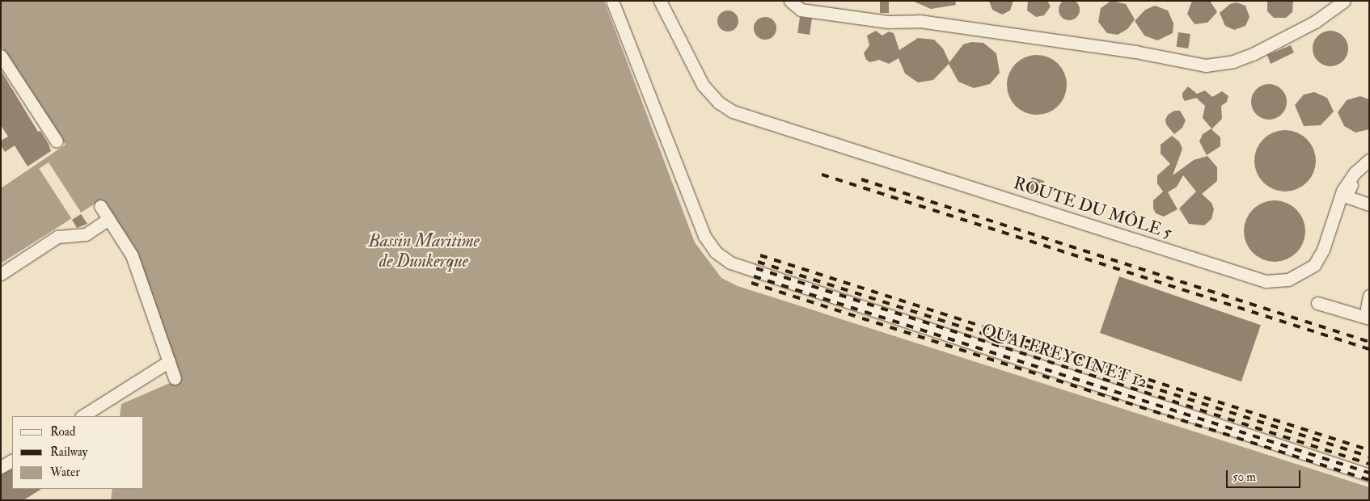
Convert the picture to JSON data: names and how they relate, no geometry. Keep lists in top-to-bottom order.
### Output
{
  "streets": {
    "street": ["ROUTE DU MÔLE 5", "QUAI FREYCINET 12"]
  },
  "water": ["Bassin Maritime de Dunkerque"],
  "legend": ["Road", "Railway", "Water"],
  "scale_bar": "50 m"
}
